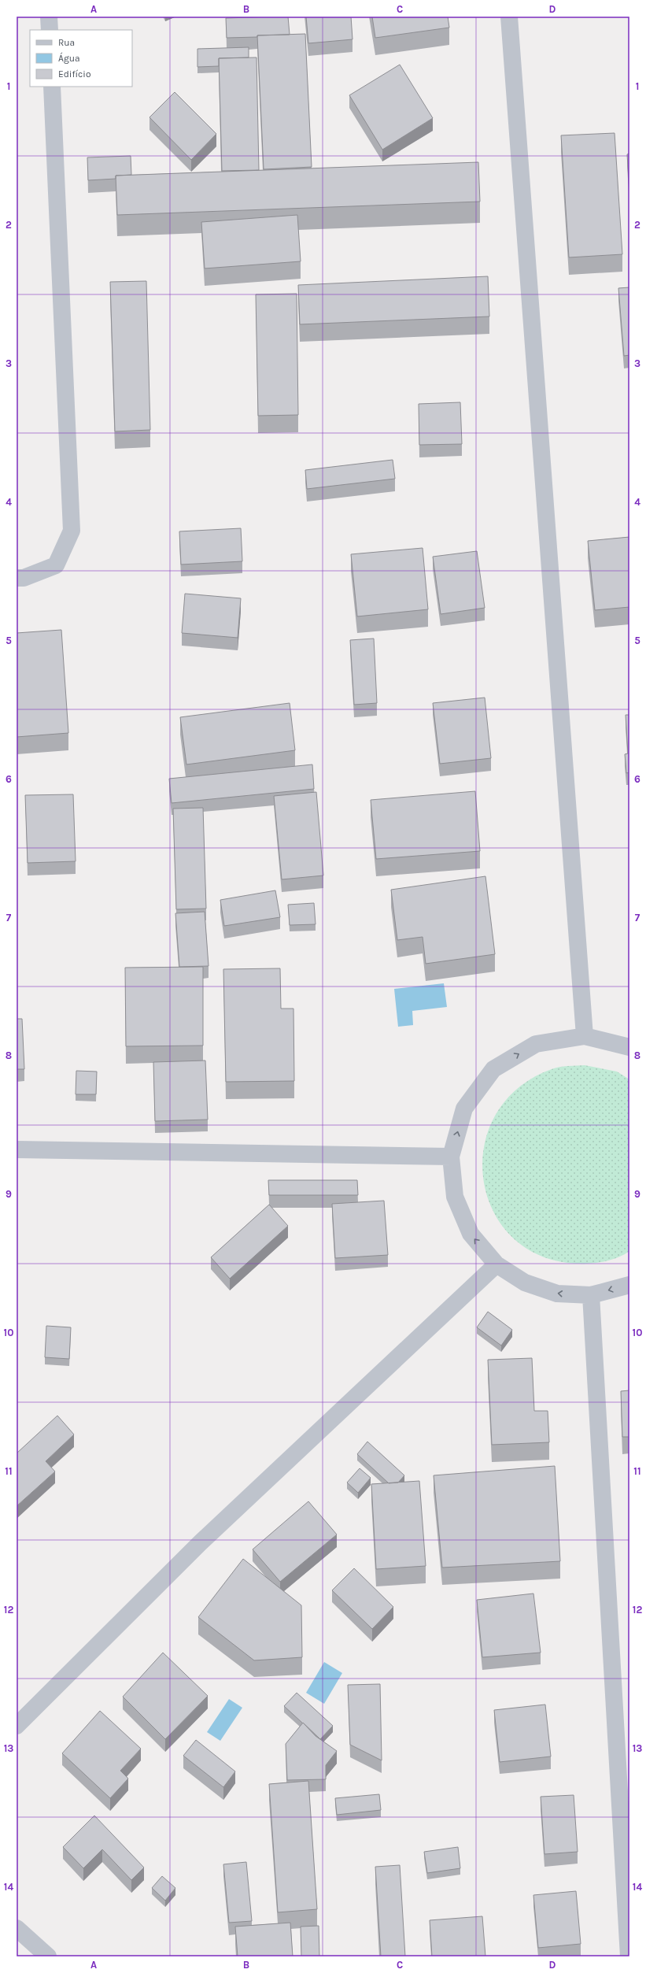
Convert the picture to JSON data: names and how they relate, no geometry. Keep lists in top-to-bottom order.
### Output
{
  "legend": ["Rua", "Água", "Edifício"],
  "grid": {
    "columns": [
      "A",
      "B",
      "C",
      "D"
    ],
    "rows": [
      "1",
      "2",
      "3",
      "4",
      "5",
      "6",
      "7",
      "8",
      "9",
      "10",
      "11",
      "12",
      "13",
      "14"
    ]
  }
}
